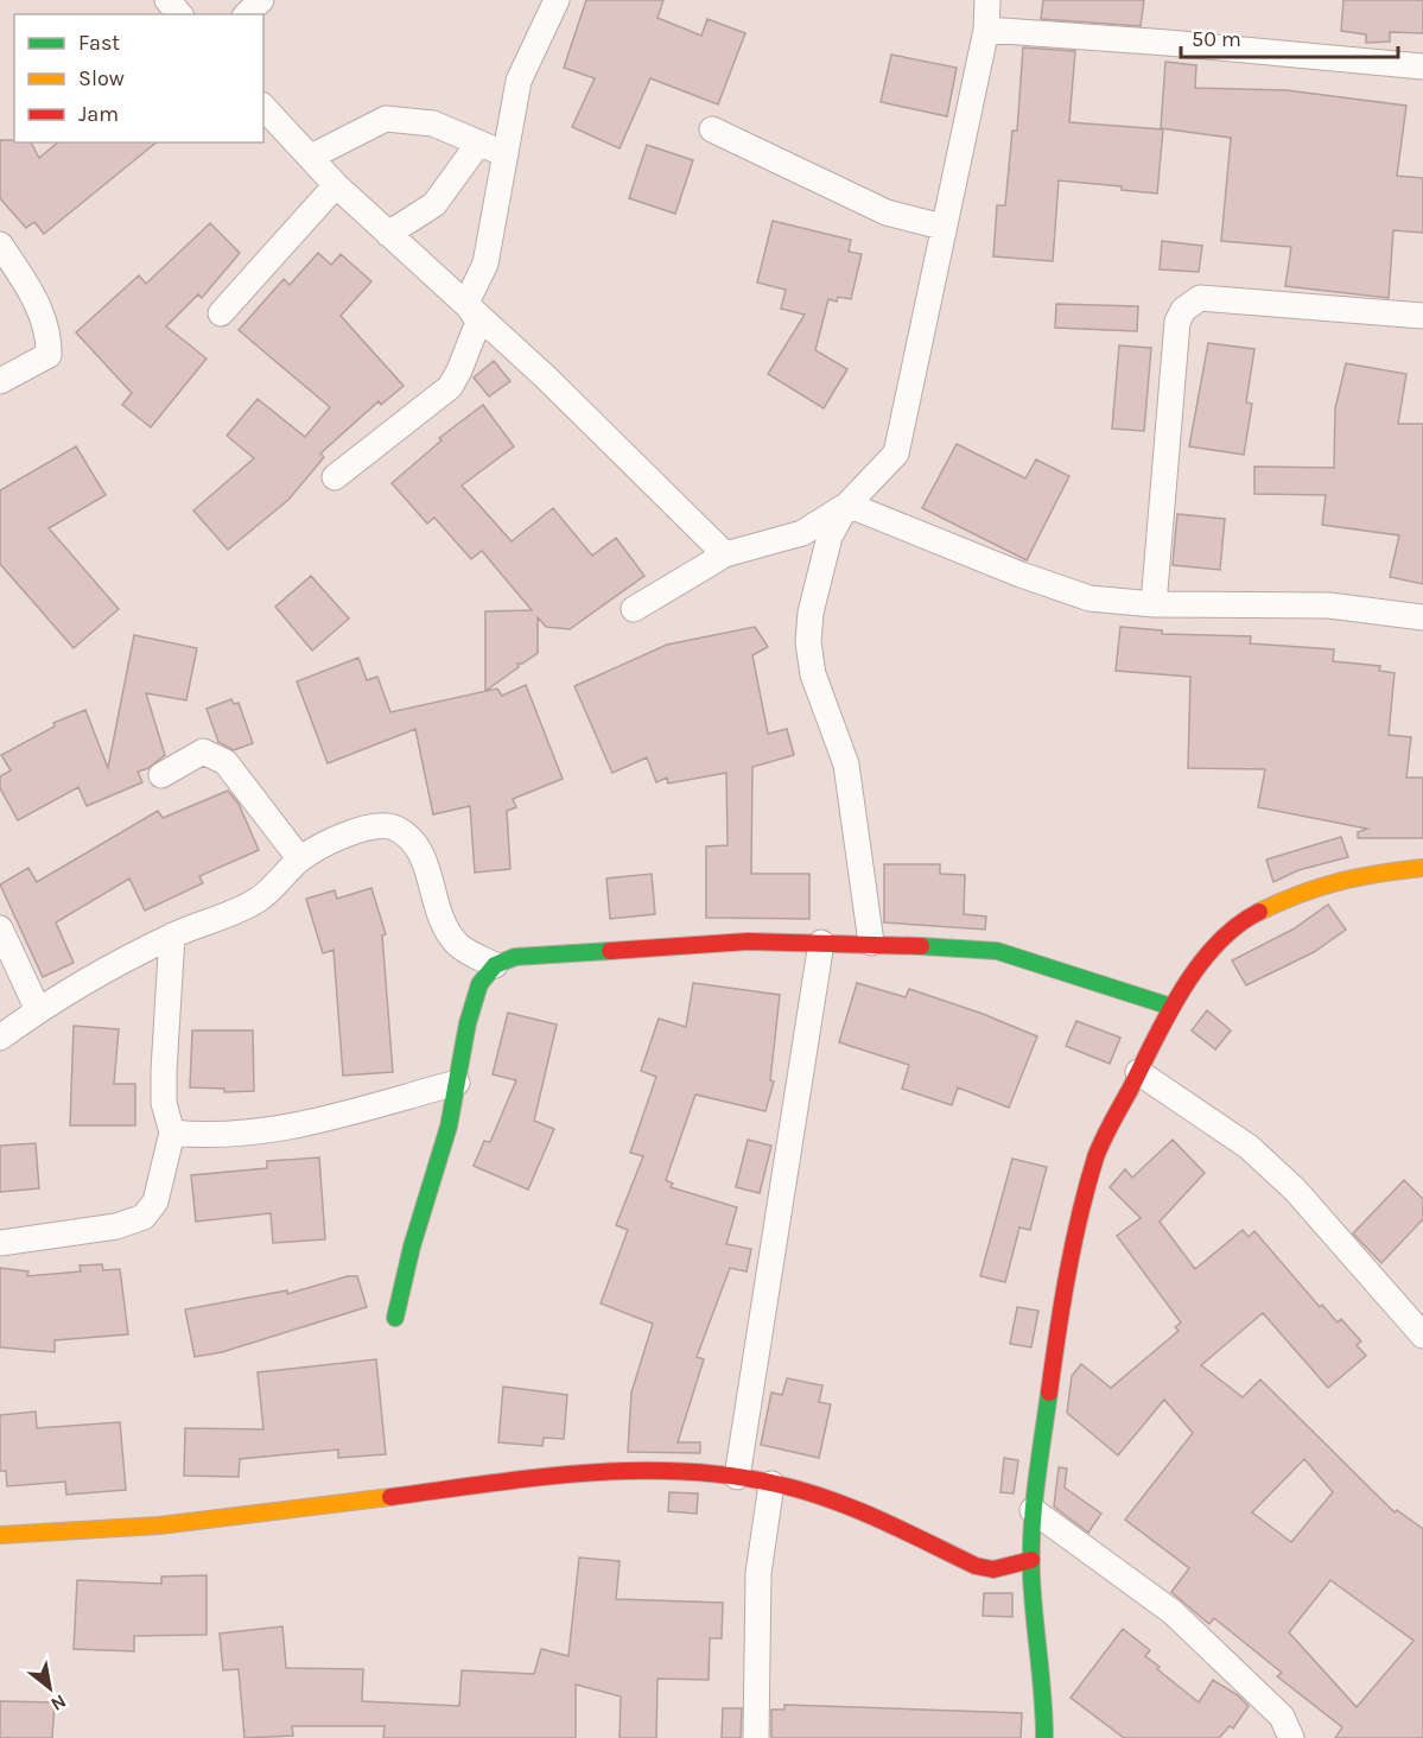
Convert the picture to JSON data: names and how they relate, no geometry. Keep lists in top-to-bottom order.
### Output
{
  "legend": ["Fast", "Slow", "Jam"],
  "scale_bar": "50 m",
  "north": "bottom right"
}
